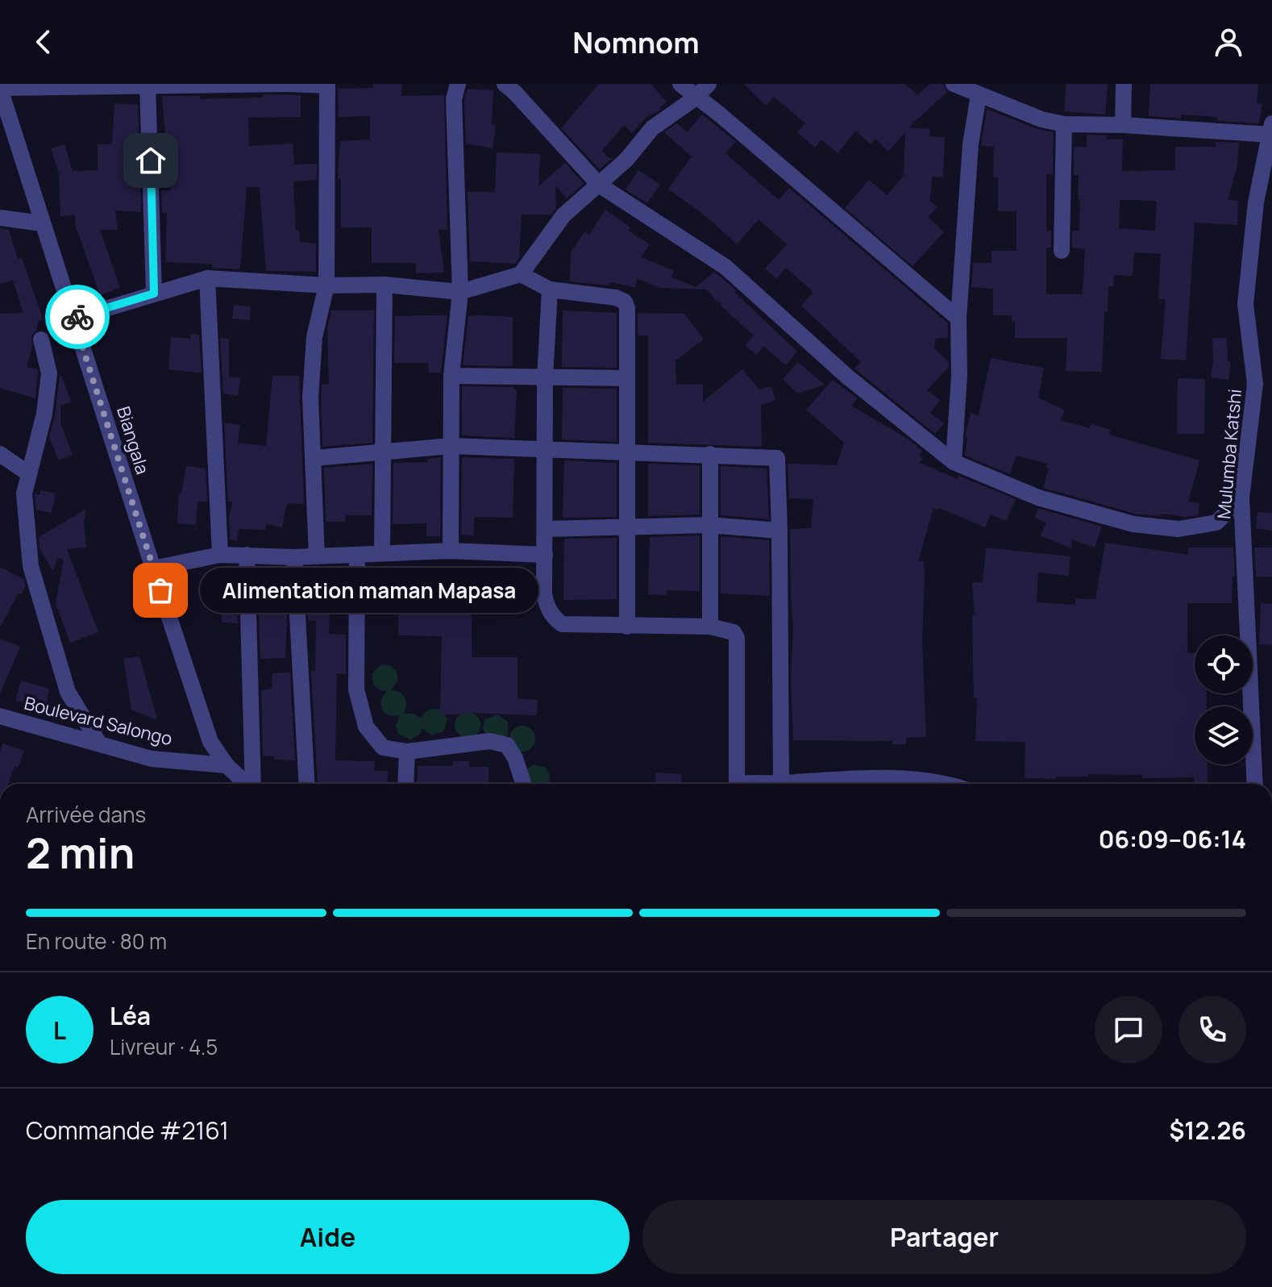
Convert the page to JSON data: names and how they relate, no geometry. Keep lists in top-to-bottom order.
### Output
{
  "streets": {
    "street": ["Biangala", "Mulumba Katshi", "Boulevard Salongo"]
  },
  "crossings": [
    ["Biangala", "Boulevard Salongo"]
  ],
  "places": ["Alimentation maman Mapasa"],
  "page": {
    "header": "Nomnom",
    "bubble": "Alimentation maman Mapasa",
    "heading": ["2 min", "Arrivée dans", "06:09–06:14"],
    "panel": [
      "Léa",
      "Livreur · 4.5",
      "Commande #2161",
      "$12.26"
    ],
    "bar": "En route · 80 m",
    "round": "L",
    "buttons": ["Aide", "Partager"]
  }
}
